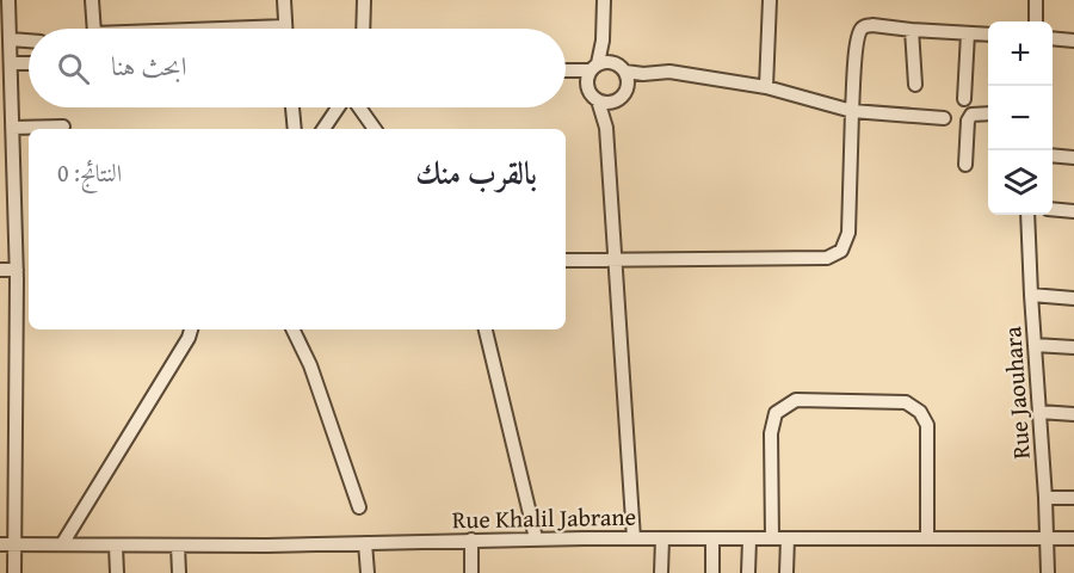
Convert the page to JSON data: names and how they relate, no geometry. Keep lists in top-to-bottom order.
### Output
{
  "streets": {
    "street": ["Rue Jaouhara", "Rue Khalil Jabrane"]
  },
  "crossings": [
    ["Rue Jaouhara", "Rue Khalil Jabrane"]
  ],
  "page": {
    "map_buttons": ["+", "−"],
    "search": "ابحث هنا",
    "heading": ["بالقرب منك", "النتائج: 0"]
  }
}
